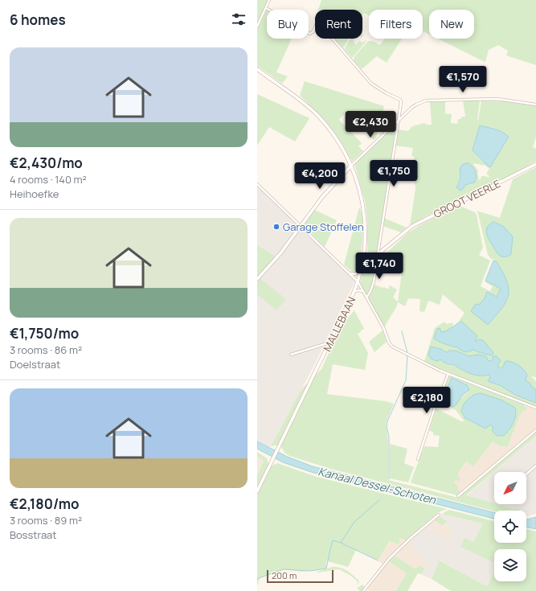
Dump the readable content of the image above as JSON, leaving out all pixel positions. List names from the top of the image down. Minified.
{"streets":{"main road":["GROOT VEERLE","MALLEBAAN"]},"crossings":[["GROOT VEERLE","MALLEBAAN"]],"water":["Kanaal Dessel-Schoten"],"places":["Garage Stoffelen"],"scale_bar":"200 m","north":"bottom left","page":{"heading":"6 homes","chip":["Buy","Rent","Filters","New"],"list":[{"name":"€2,430/mo","note":"4 rooms · 140 m² · Heihoefke"},{"name":"€1,750/mo","note":"3 rooms · 86 m² · Doelstraat"},{"name":"€2,180/mo","note":"3 rooms · 89 m² · Bosstraat"}],"price":["€1,570","€2,430","€1,750","€4,200","€1,740","€2,180"],"scale":"200 m"}}
